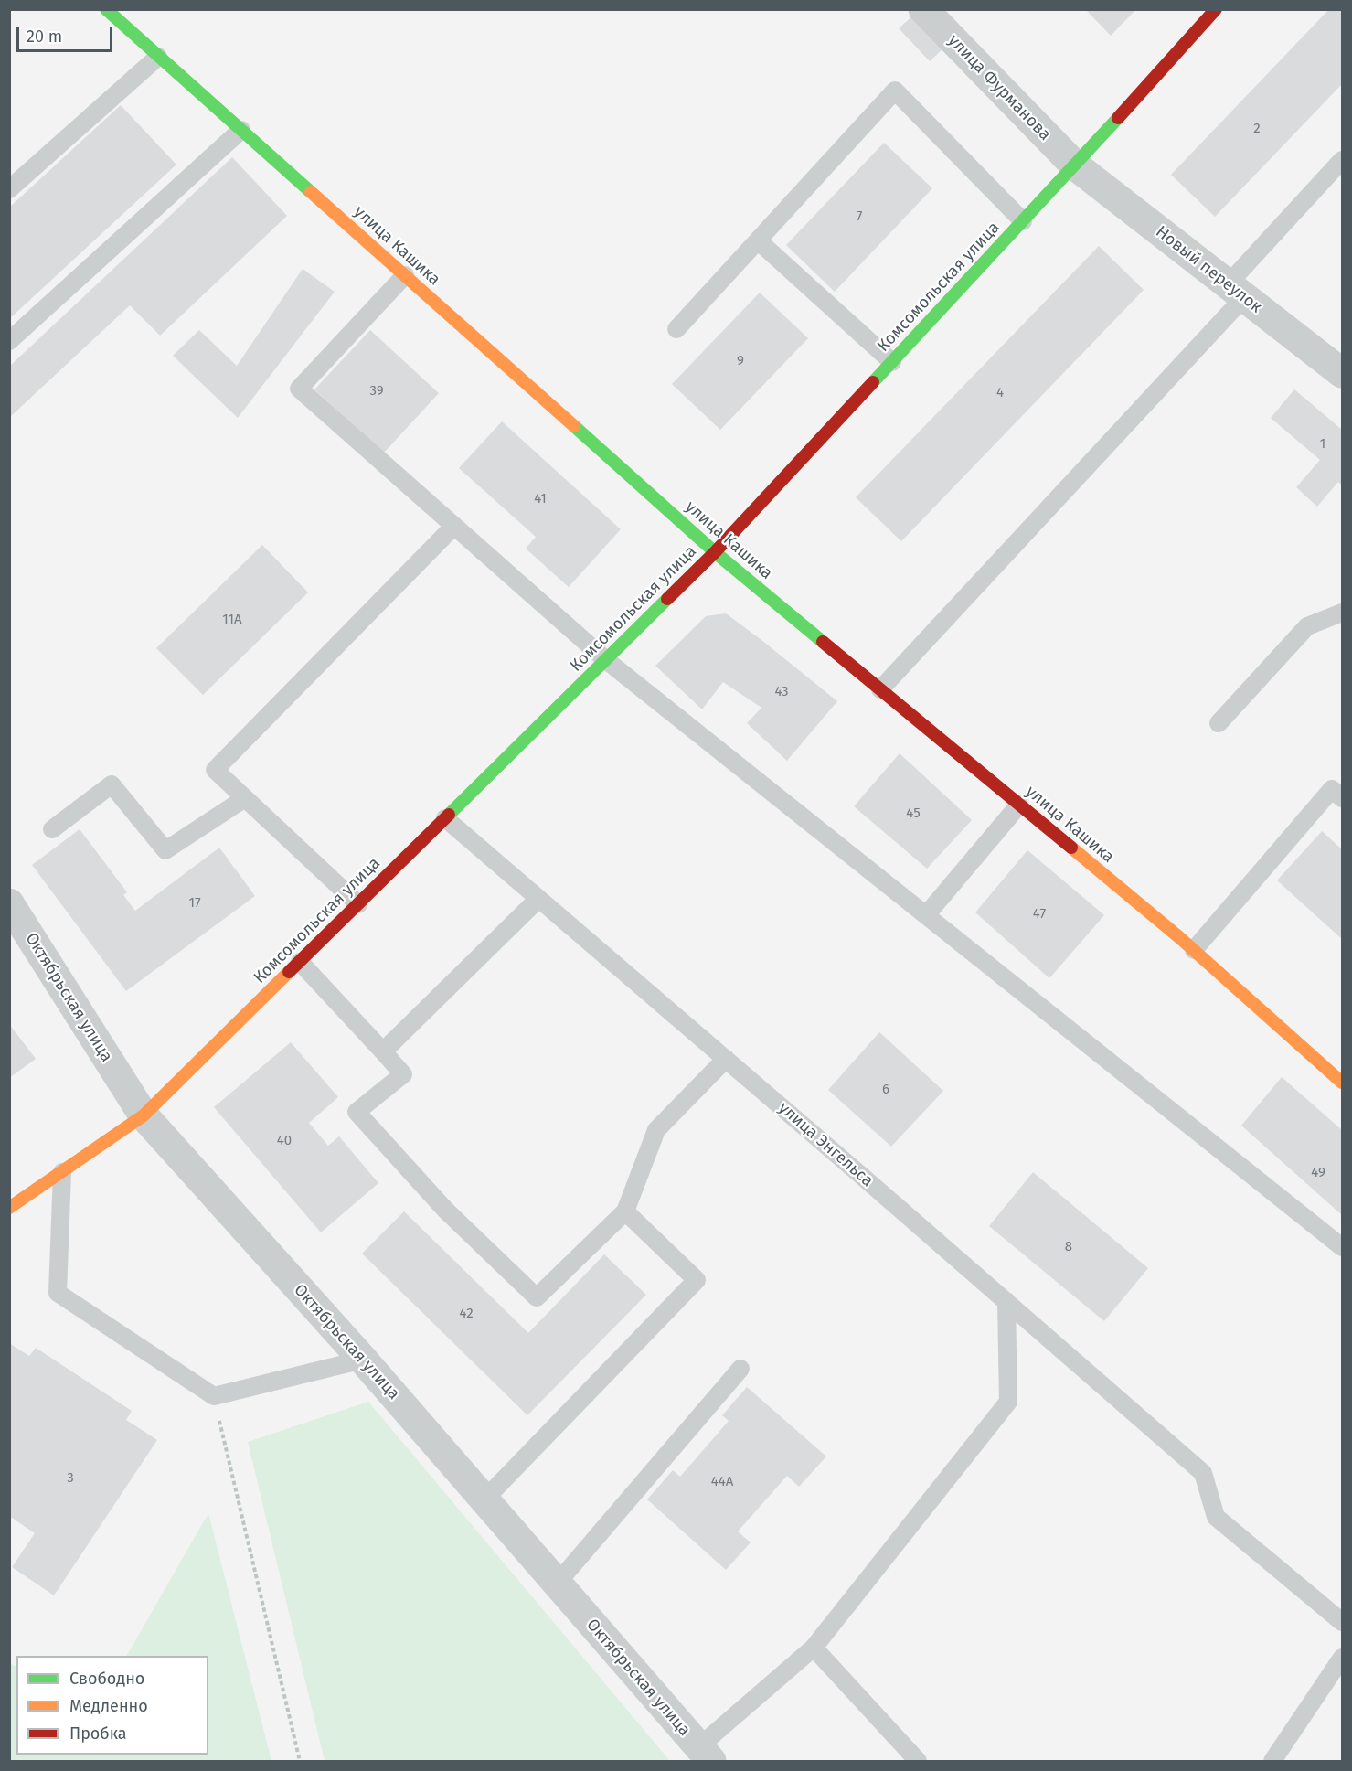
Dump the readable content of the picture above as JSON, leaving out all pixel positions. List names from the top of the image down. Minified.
{"streets":{"street":["улица Фурманова","улица Кашика","Новый переулок","Комсомольская улица","Октябрьская улица"],"lane":["улица Энгельса"]},"crossings":[["улица Фурманова","Новый переулок"],["улица Фурманова","Комсомольская улица"],["улица Кашика","Комсомольская улица"],["Новый переулок","Комсомольская улица"],["Комсомольская улица","Октябрьская улица"],["Комсомольская улица","улица Энгельса"]],"house_numbers":["2","7","9","39","4","1","41","11А","43","45","17","47","6","40","49","8","42","3","44А"],"legend":["Свободно","Медленно","Пробка"],"scale_bar":"20 m"}
